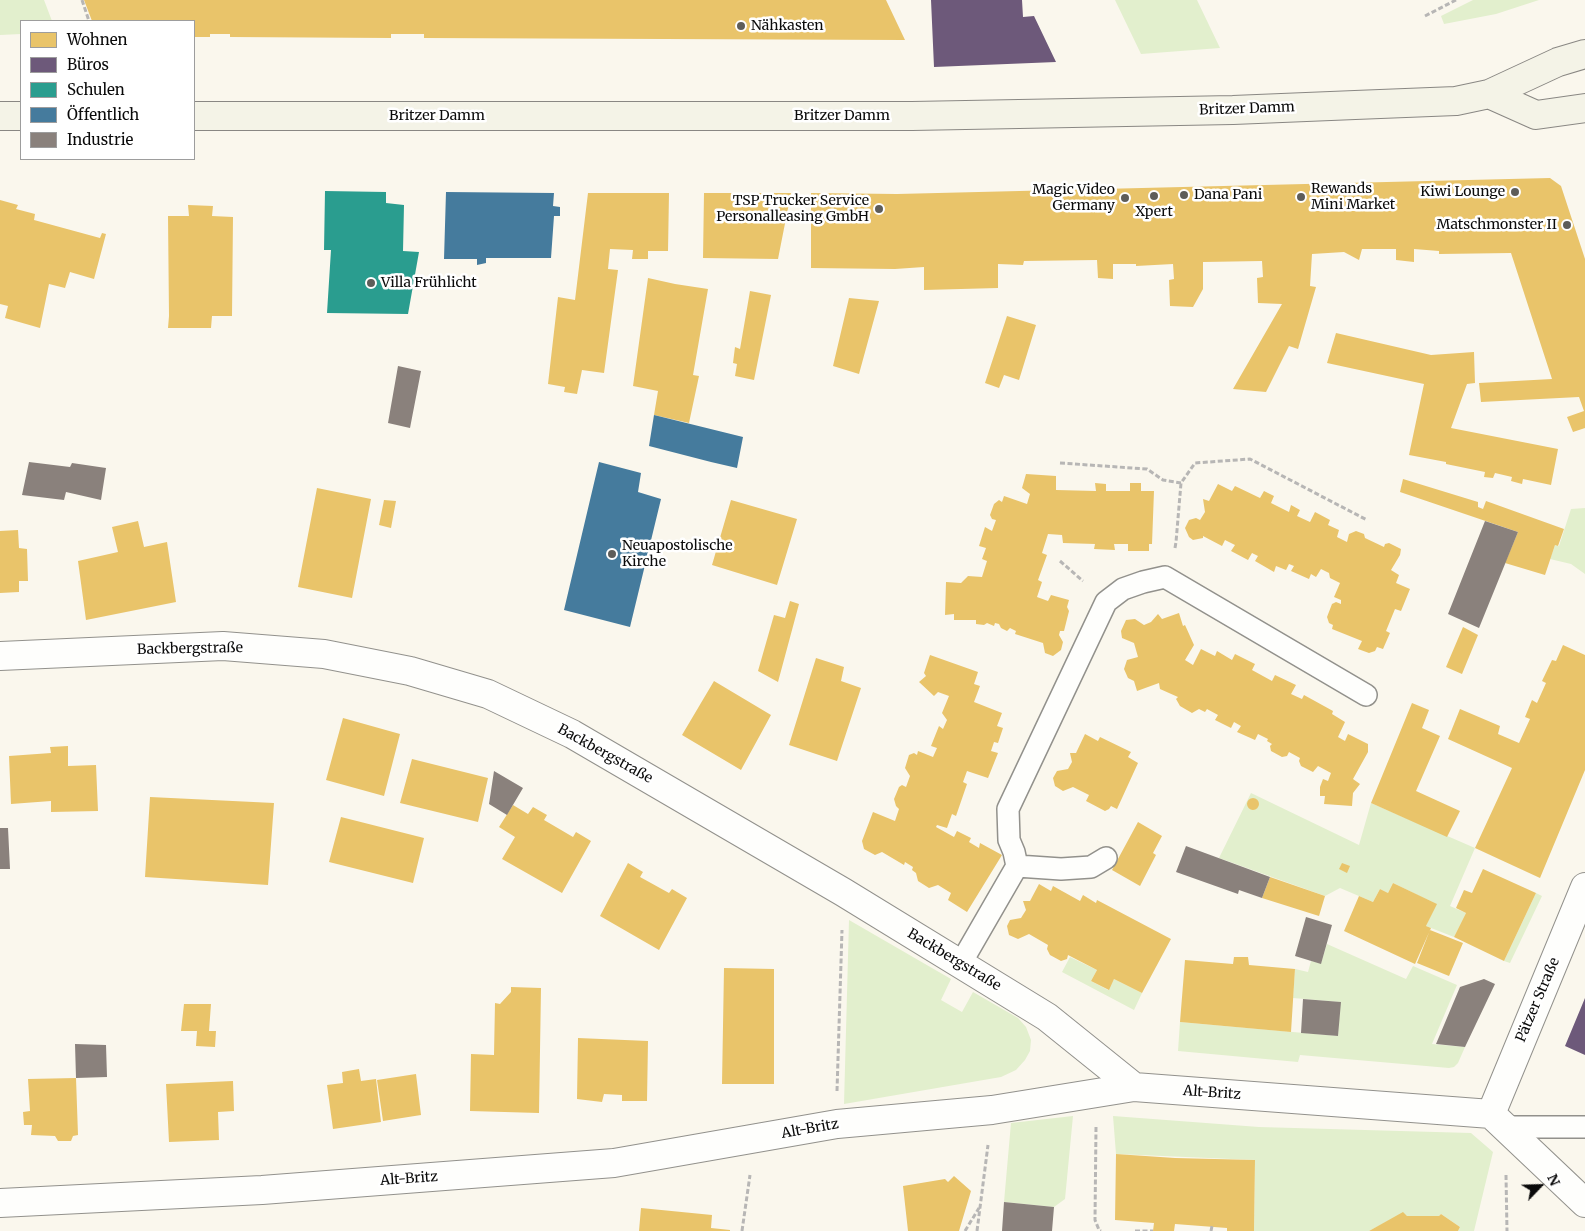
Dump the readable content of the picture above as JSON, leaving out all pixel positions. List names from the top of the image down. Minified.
{"streets":{"main road":["Britzer Damm"],"street":["Backbergstraße","Pätzer Straße","Alt-Britz"]},"crossings":[["Backbergstraße","Alt-Britz"],["Pätzer Straße","Alt-Britz"]],"places":["Nähkasten","Kiwi Lounge","Dana Pani","Xpert","Rewands Mini Market","Magic Video Germany","TSP Trucker Service Personalleasing GmbH","Matschmonster II","Villa Frühlicht","Neuapostolische Kirche"],"legend":["Wohnen","Büros","Schulen","Öffentlich","Industrie"],"north":"top right"}
